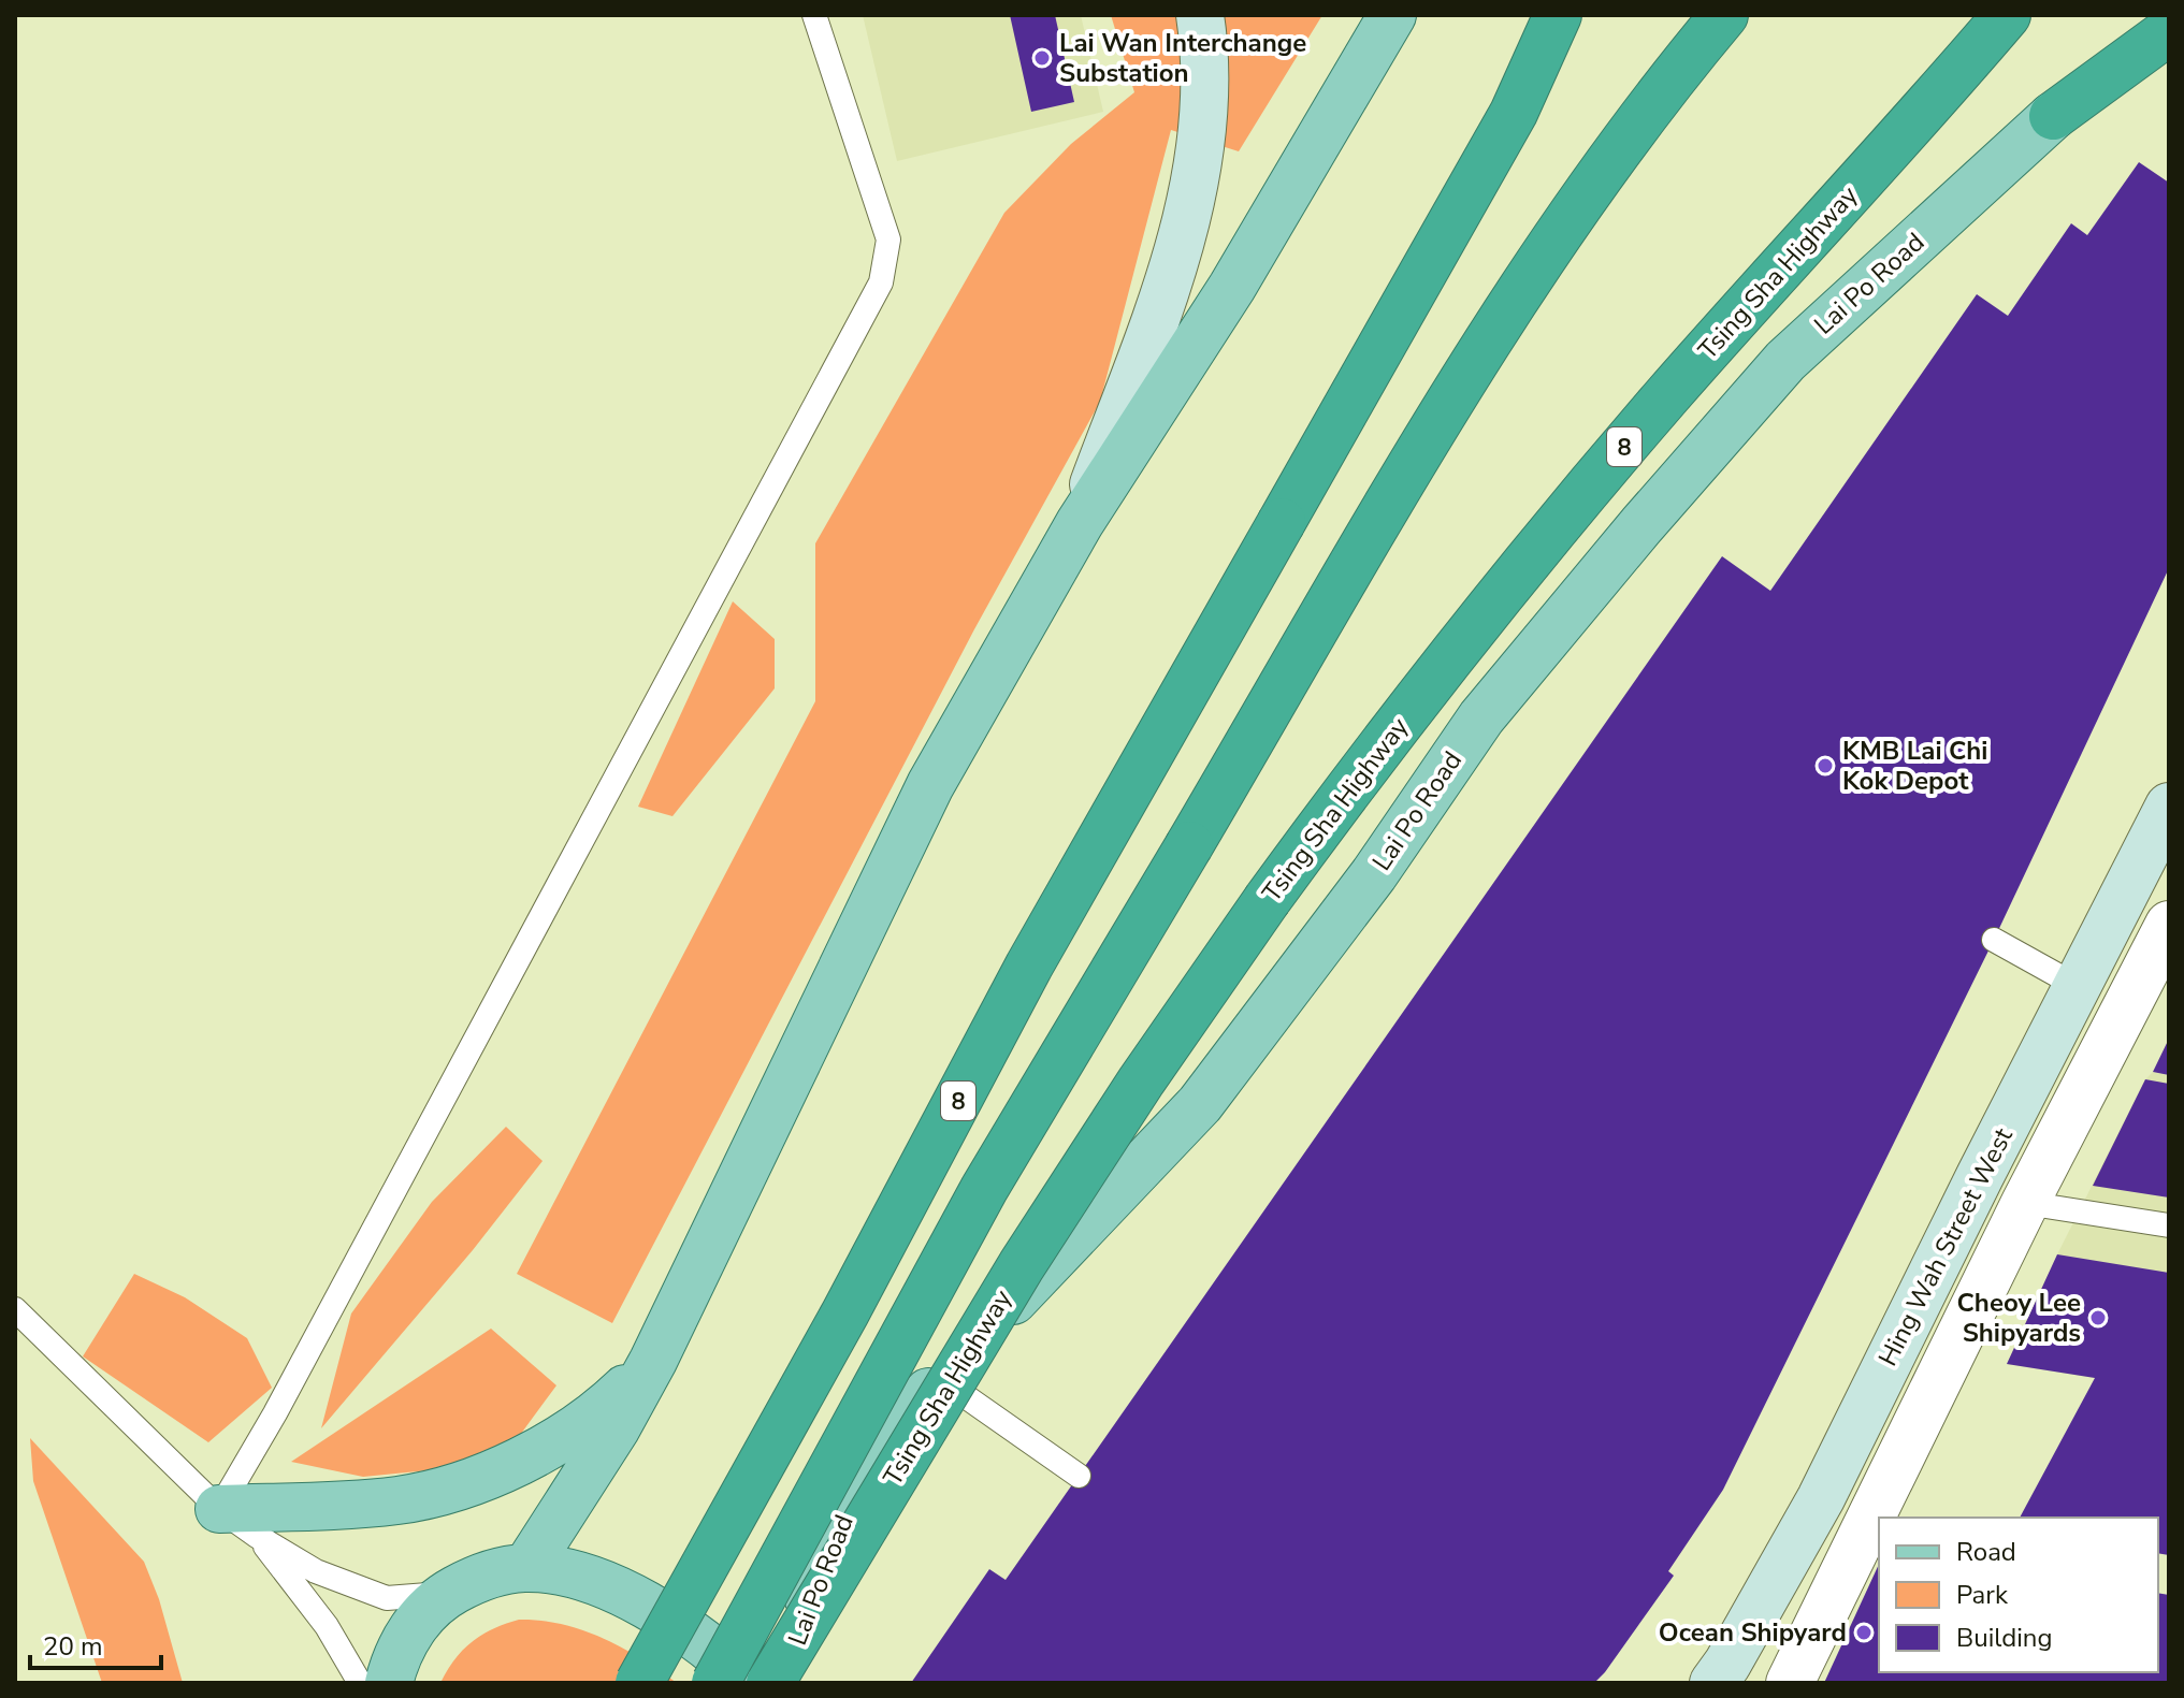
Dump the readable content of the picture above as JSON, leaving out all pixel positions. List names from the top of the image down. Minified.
{"streets":{"highway":["Tsing Sha Highway","8"],"main road":["Lai Po Road"],"street":["Hing Wah Street West"]},"places":["Lai Wan Interchange Substation","KMB Lai Chi Kok Depot","Cheoy Lee Shipyards","Ocean Shipyard"],"legend":["Road","Park","Building"],"scale_bar":"20 m"}
